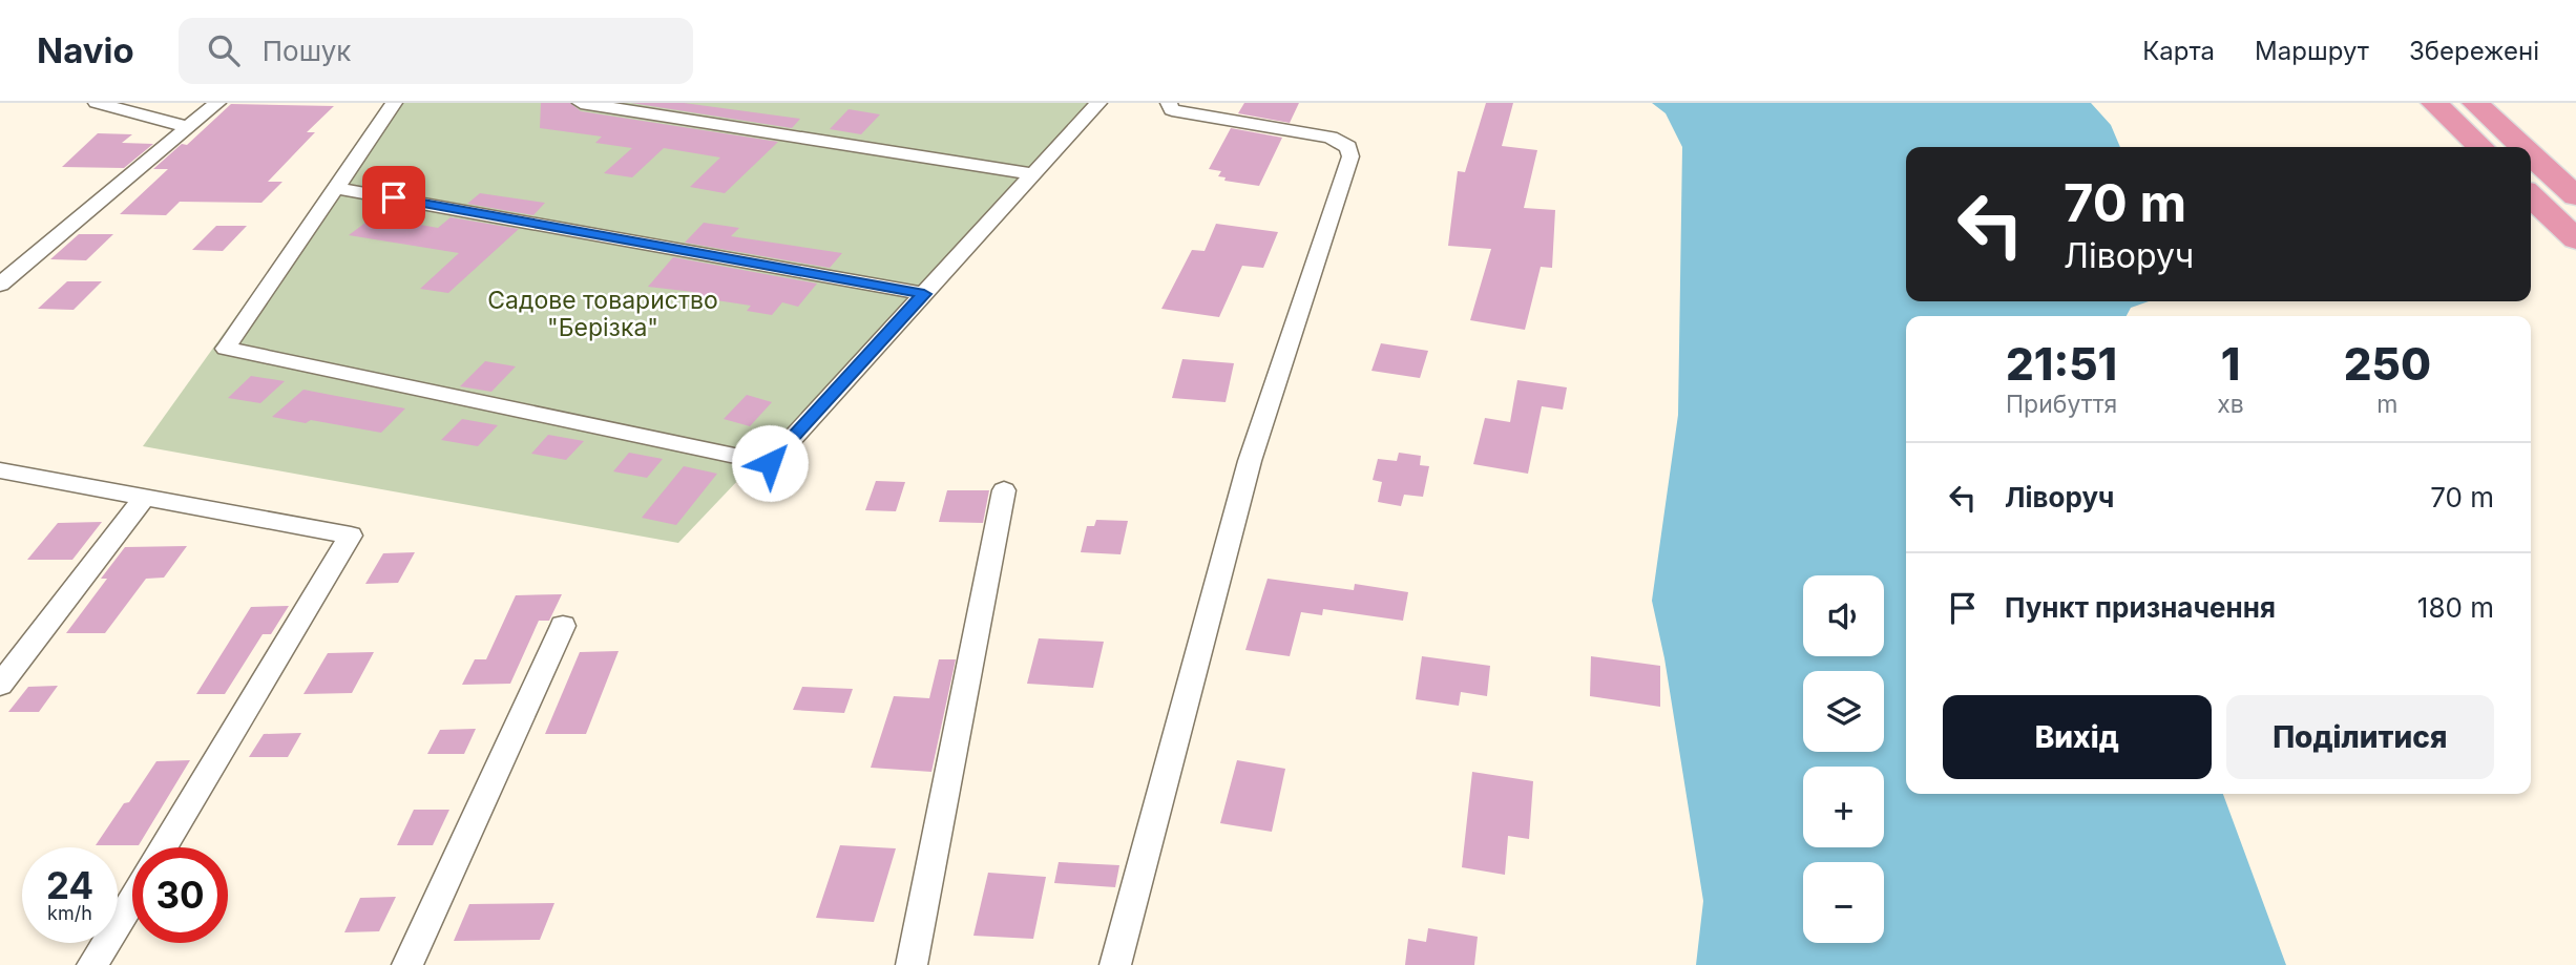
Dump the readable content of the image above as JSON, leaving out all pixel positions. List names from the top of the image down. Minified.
{"parks":["Садове товариство \"Берізка\""],"page":{"header":"Navio","search":"Пошук","nav":["Карта","Маршрут","Збережені"],"turn":["70 m","Ліворуч"],"eta":["21:51","Прибуття","1","хв","250","m"],"list":[{"name":"Ліворуч","value":"70 m"},{"name":"Пункт призначення","value":"180 m"}],"map_buttons":["+","−"],"buttons":["Вихід","Поділитися"],"speed":"24 km/h","limit":"30"}}
